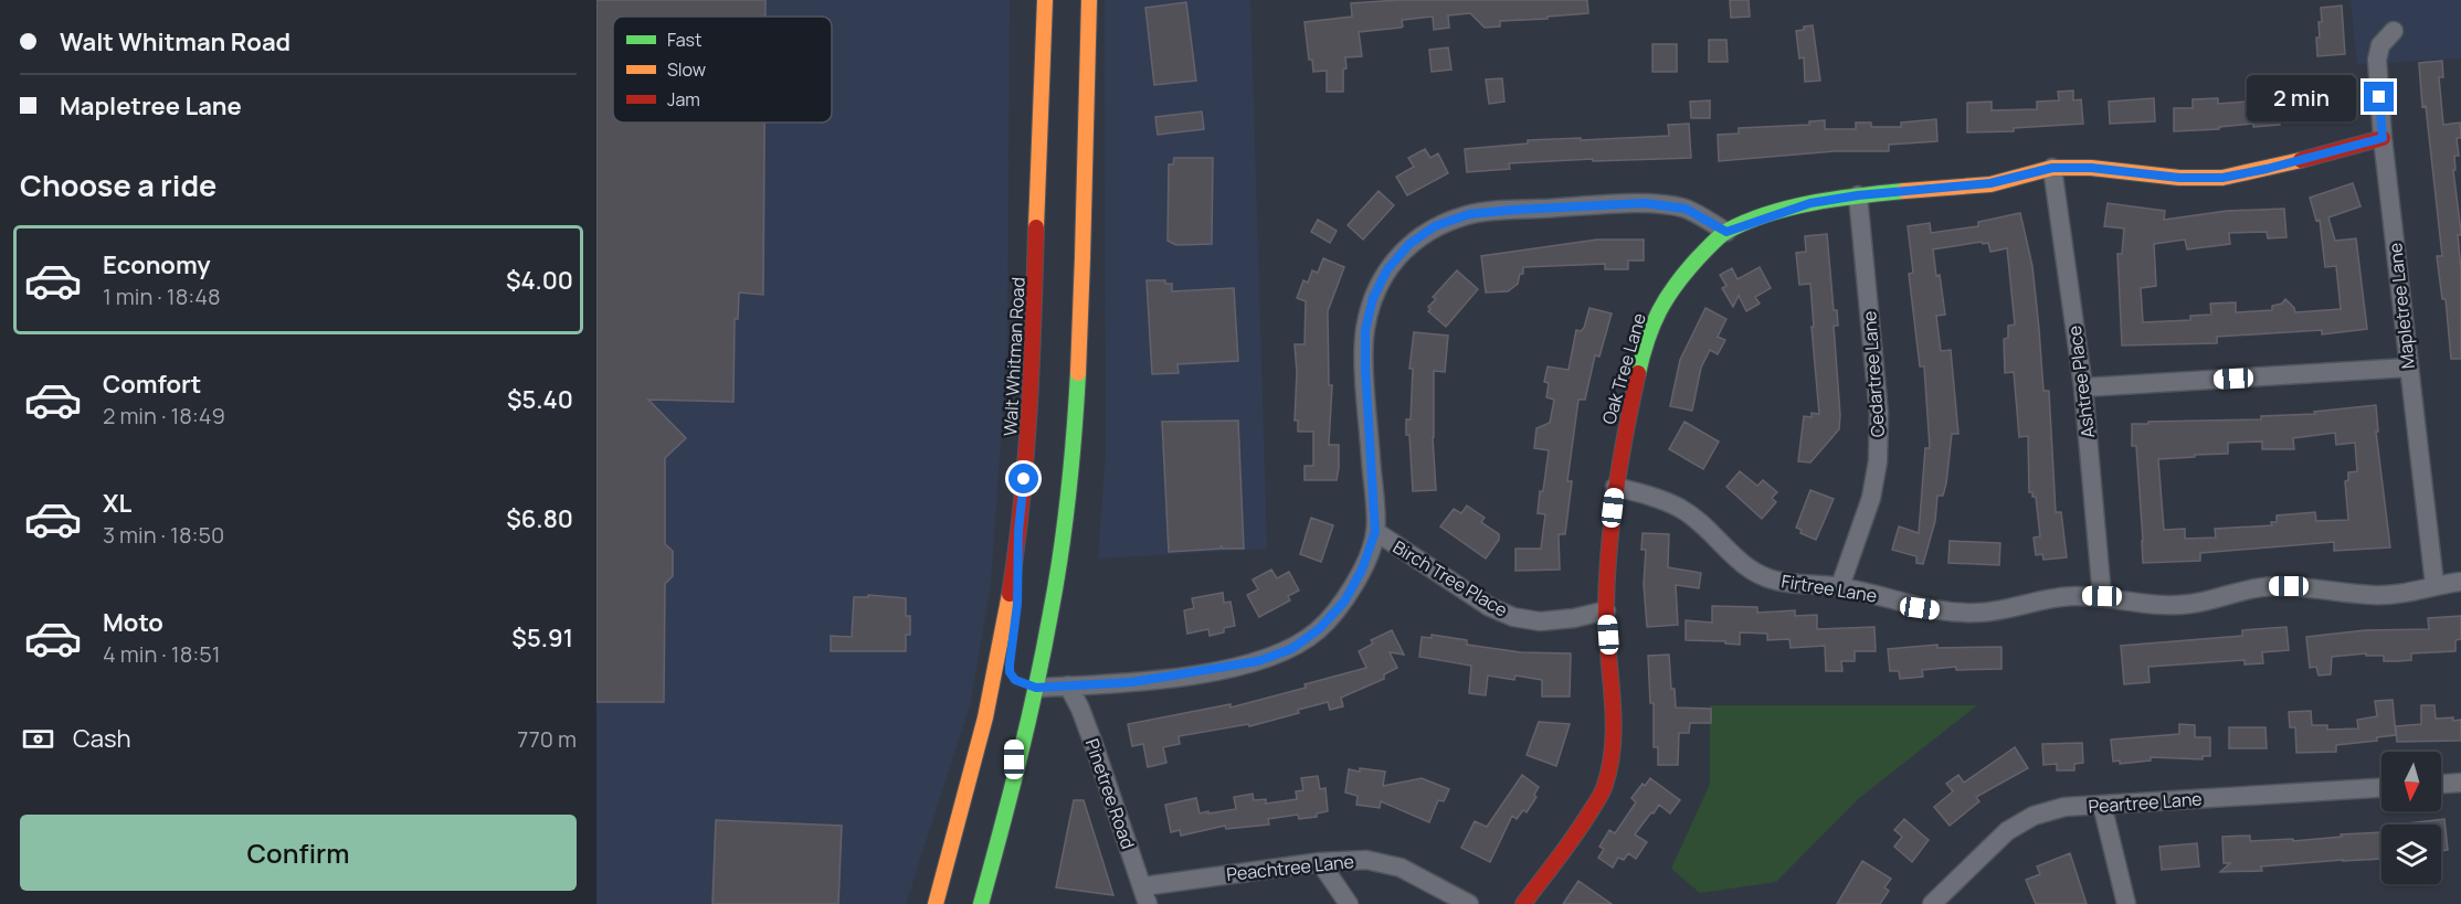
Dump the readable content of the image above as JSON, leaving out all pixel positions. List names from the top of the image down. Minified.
{"streets":{"main road":["Walt Whitman Road","Oak Tree Lane"],"street":["Mapletree Lane","Cedartree Lane","Ashtree Place","Birch Tree Place","Firtree Lane","Pinetree Road","Peartree Lane","Peachtree Lane"]},"crossings":[["Mapletree Lane","Oak Tree Lane"],["Mapletree Lane","Firtree Lane"],["Oak Tree Lane","Cedartree Lane"],["Oak Tree Lane","Ashtree Place"],["Oak Tree Lane","Birch Tree Place"],["Oak Tree Lane","Firtree Lane"],["Cedartree Lane","Firtree Lane"],["Ashtree Place","Firtree Lane"],["Pinetree Road","Peachtree Lane"]],"legend":["Fast","Slow","Jam"],"north":"bottom","page":{"banner":["Walt Whitman Road","Mapletree Lane"],"bubble":"2 min","heading":"Choose a ride","list":[{"name":"Economy","note":"1 min · 18:48","value":"$4.00"},{"name":"Comfort","note":"2 min · 18:49","value":"$5.40"},{"name":"XL","note":"3 min · 18:50","value":"$6.80"},{"name":"Moto","note":"4 min · 18:51","value":"$5.91"}],"pay":["Cash","770 m"],"buttons":"Confirm"}}
